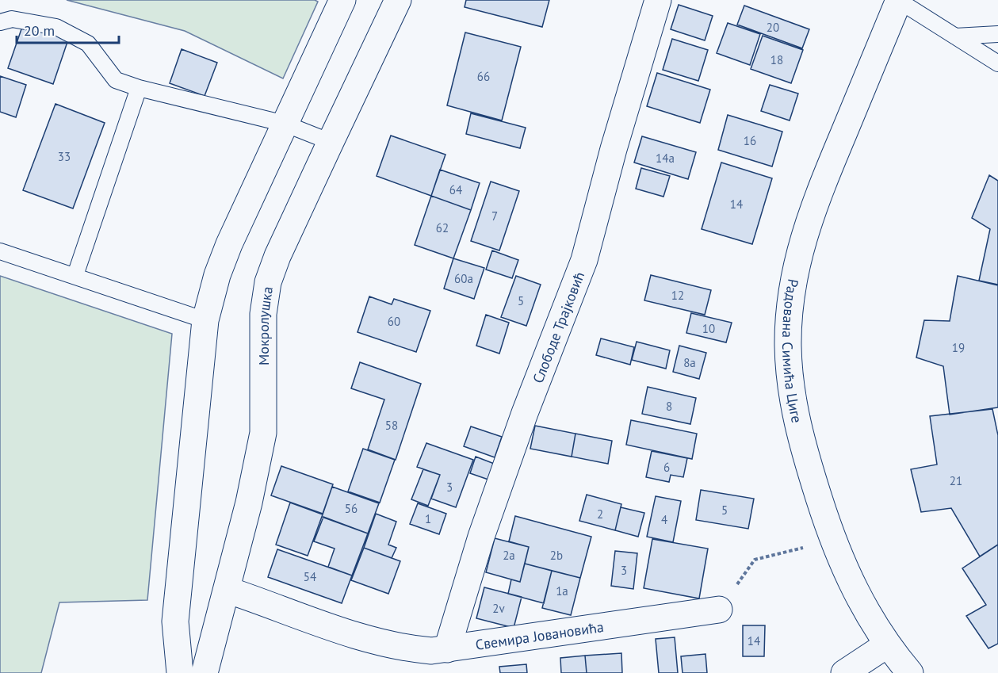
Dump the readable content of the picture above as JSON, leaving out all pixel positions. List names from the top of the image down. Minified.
{"streets":{"street":["Мокролушка","Слободе Трајковић","Радована Симића Циге","Свемира Јовановића"]},"crossings":[["Мокролушка","Свемира Јовановића"],["Слободе Трајковић","Свемира Јовановића"]],"house_numbers":["20","18","66","16","33","14a","64","14","7","62","60a","12","5","60","10","19","8a","8","58","6","21","3","56","5","2","1","4","2a","2b","3","54","1a","2v","14"],"scale_bar":"20 m"}
